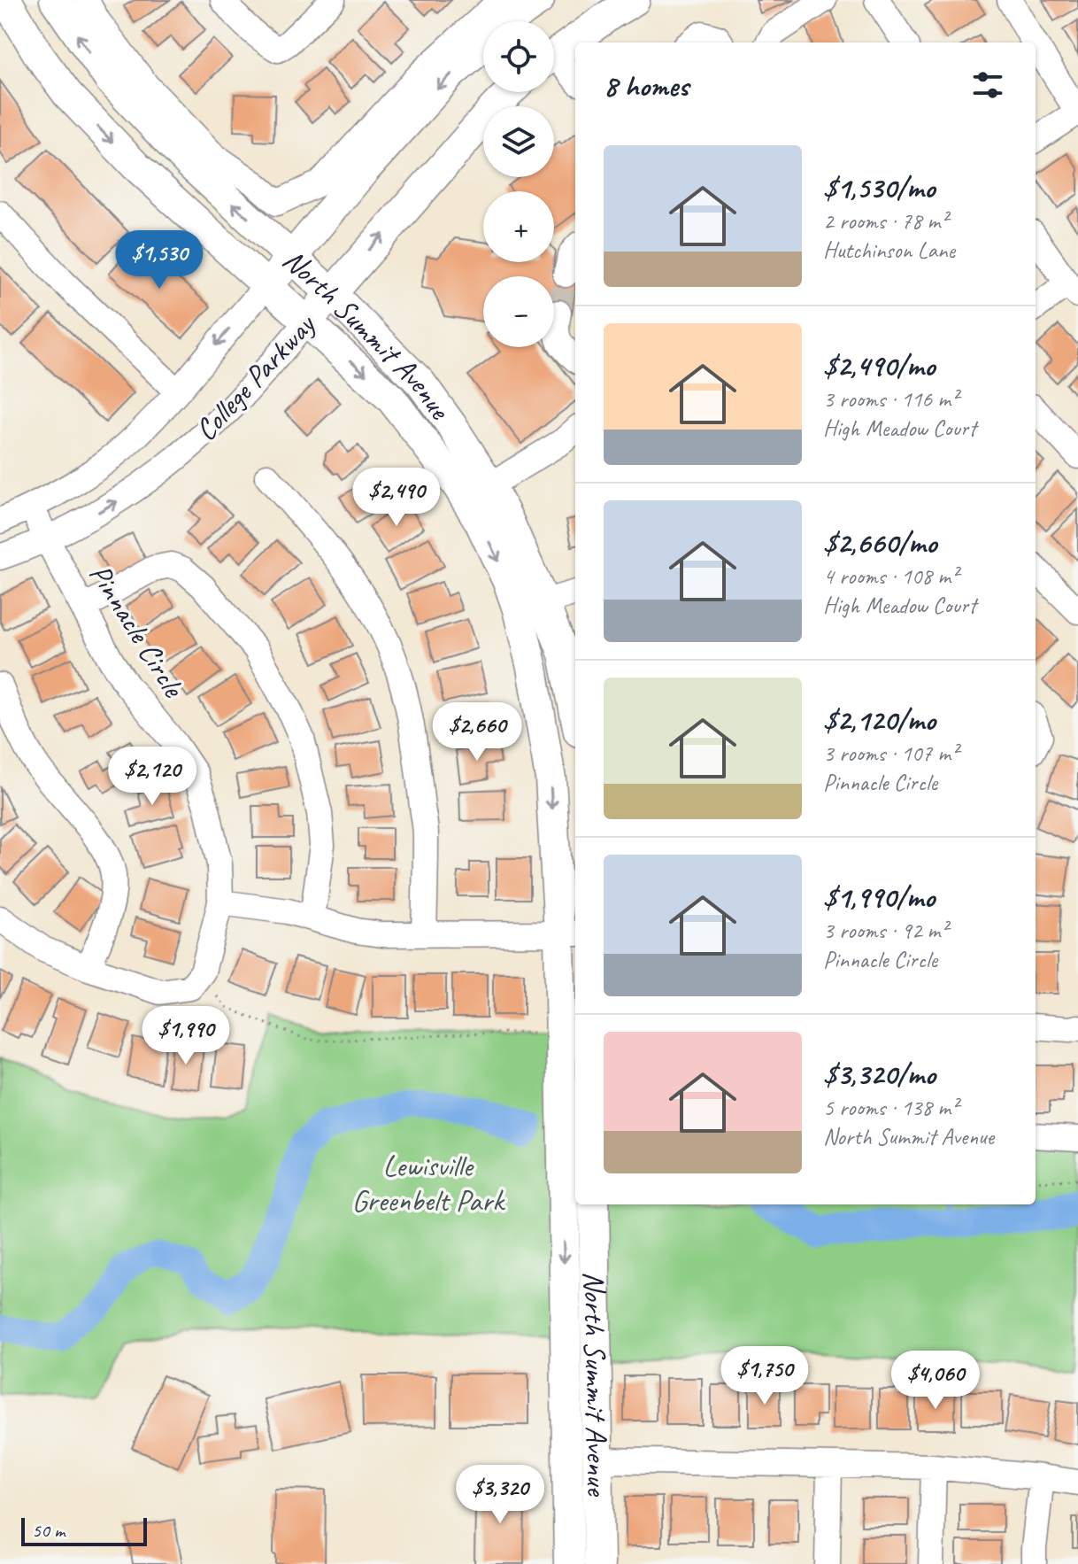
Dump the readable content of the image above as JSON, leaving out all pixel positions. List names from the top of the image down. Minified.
{"streets":{"main road":["North Summit Avenue","College Parkway"],"street":["Pinnacle Circle"]},"crossings":[["North Summit Avenue","College Parkway"],["College Parkway","Pinnacle Circle"]],"parks":["Lewisville Greenbelt Park"],"scale_bar":"50 m","page":{"map_buttons":["+","−"],"heading":"8 homes","list":[{"name":"$1,530/mo","note":"2 rooms · 78 m² · Hutchinson Lane"},{"name":"$2,490/mo","note":"3 rooms · 116 m² · High Meadow Court"},{"name":"$2,660/mo","note":"4 rooms · 108 m² · High Meadow Court"},{"name":"$2,120/mo","note":"3 rooms · 107 m² · Pinnacle Circle"},{"name":"$1,990/mo","note":"3 rooms · 92 m² · Pinnacle Circle"},{"name":"$3,320/mo","note":"5 rooms · 138 m² · North Summit Avenue"}],"price":["$1,530","$2,490","$2,660","$2,120","$1,990","$1,750","$4,060","$3,320"],"scale":"50 m"}}
